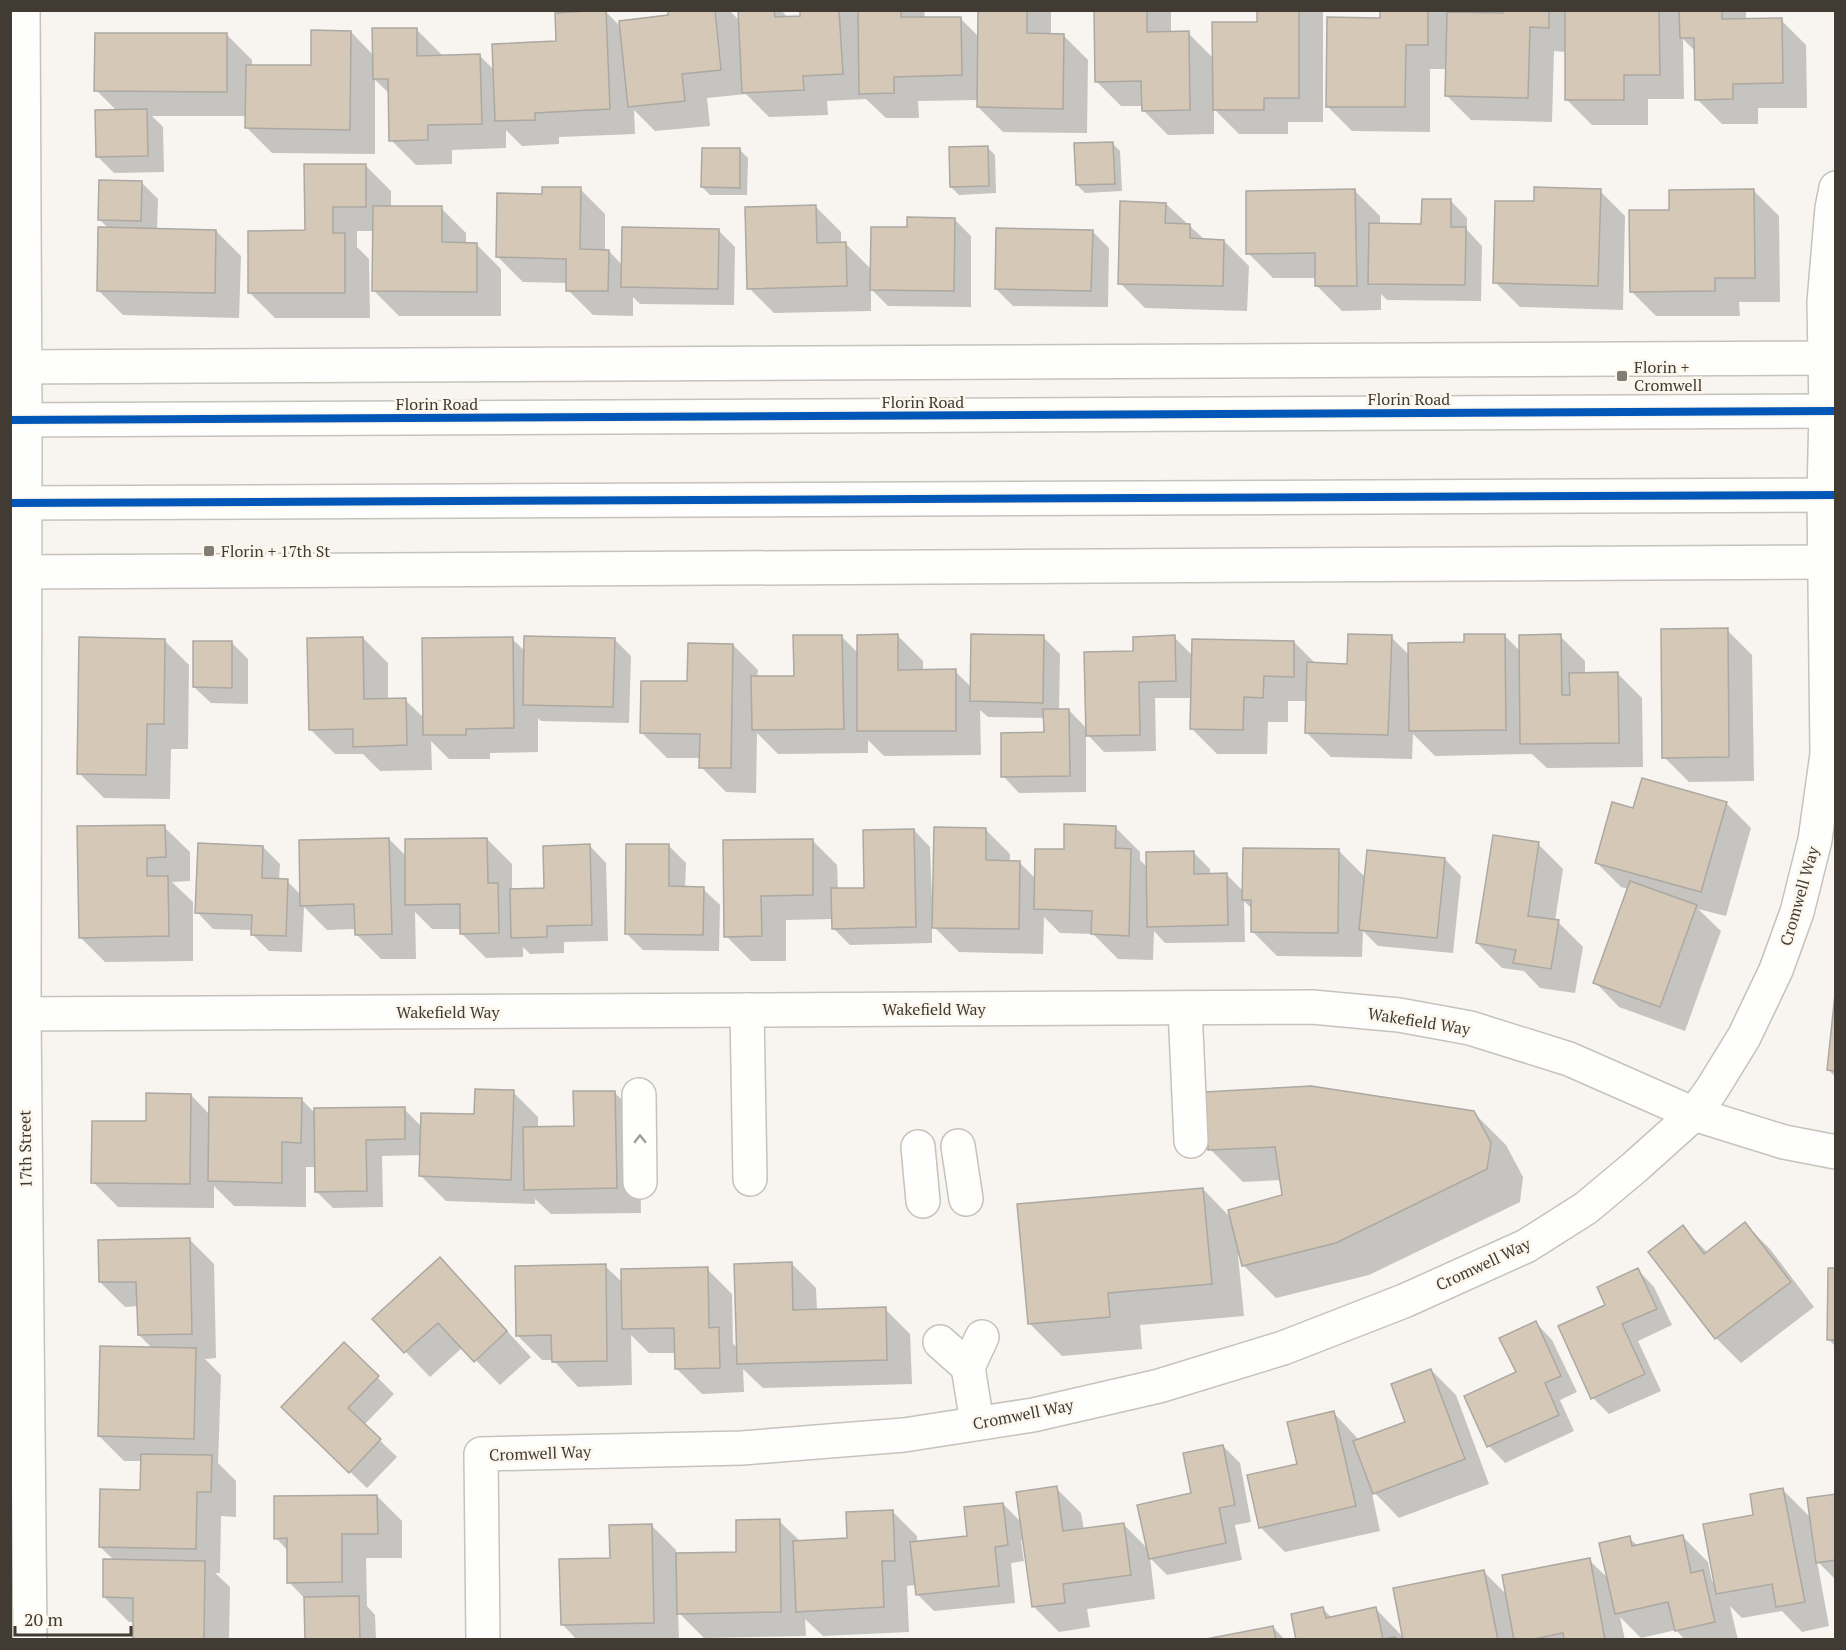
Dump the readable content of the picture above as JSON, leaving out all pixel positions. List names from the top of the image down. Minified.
{"streets":{"street":["Florin Road","Cromwell Way","Wakefield Way","17th Street"]},"crossings":[["Florin Road","Cromwell Way"],["Florin Road","17th Street"],["Cromwell Way","Wakefield Way"],["Wakefield Way","17th Street"]],"places":{"transit":["Florin + Cromwell","Florin + 17th St"]},"scale_bar":"20 m"}
